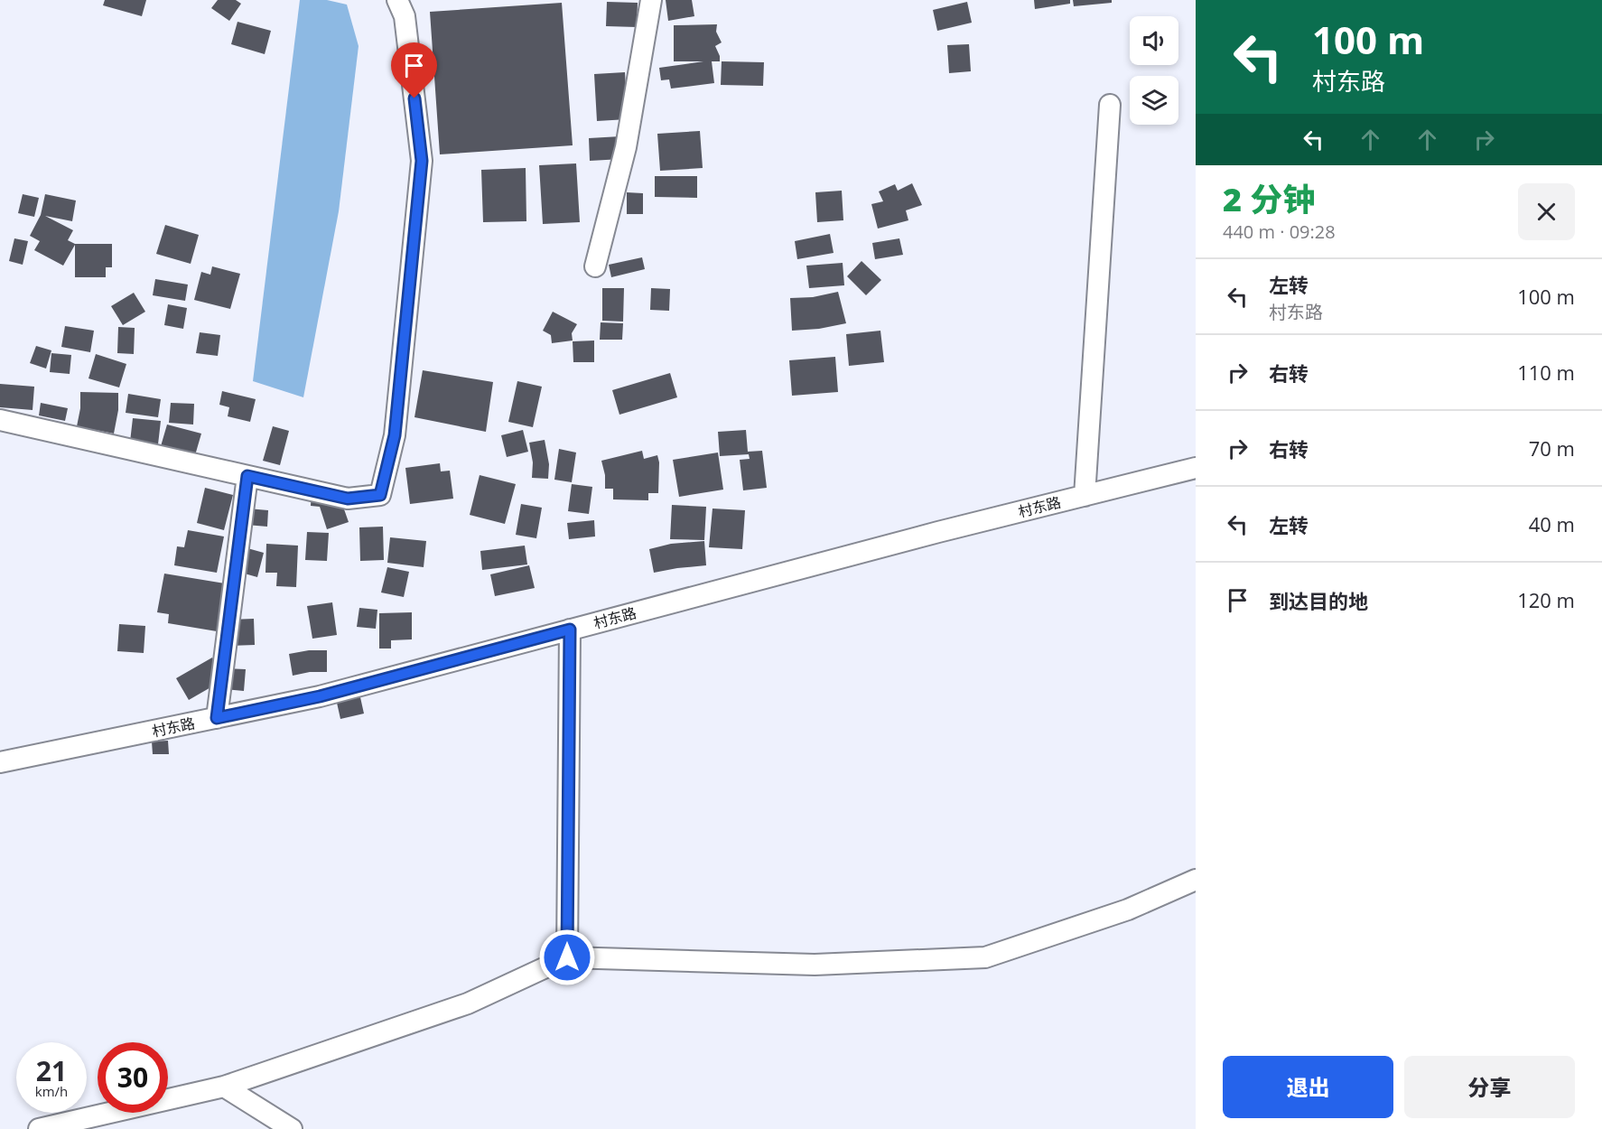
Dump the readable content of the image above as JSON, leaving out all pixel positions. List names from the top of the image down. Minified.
{"streets":{"street":["村东路"]},"page":{"turn":["100 m","村东路"],"heading":["2 分钟","440 m · 09:28"],"list":[{"name":"左转","note":"村东路","value":"100 m"},{"name":"右转","value":"110 m"},{"name":"右转","value":"70 m"},{"name":"左转","value":"40 m"},{"name":"到达目的地","value":"120 m"}],"speed":"21 km/h","limit":"30","buttons":["退出","分享"]}}
